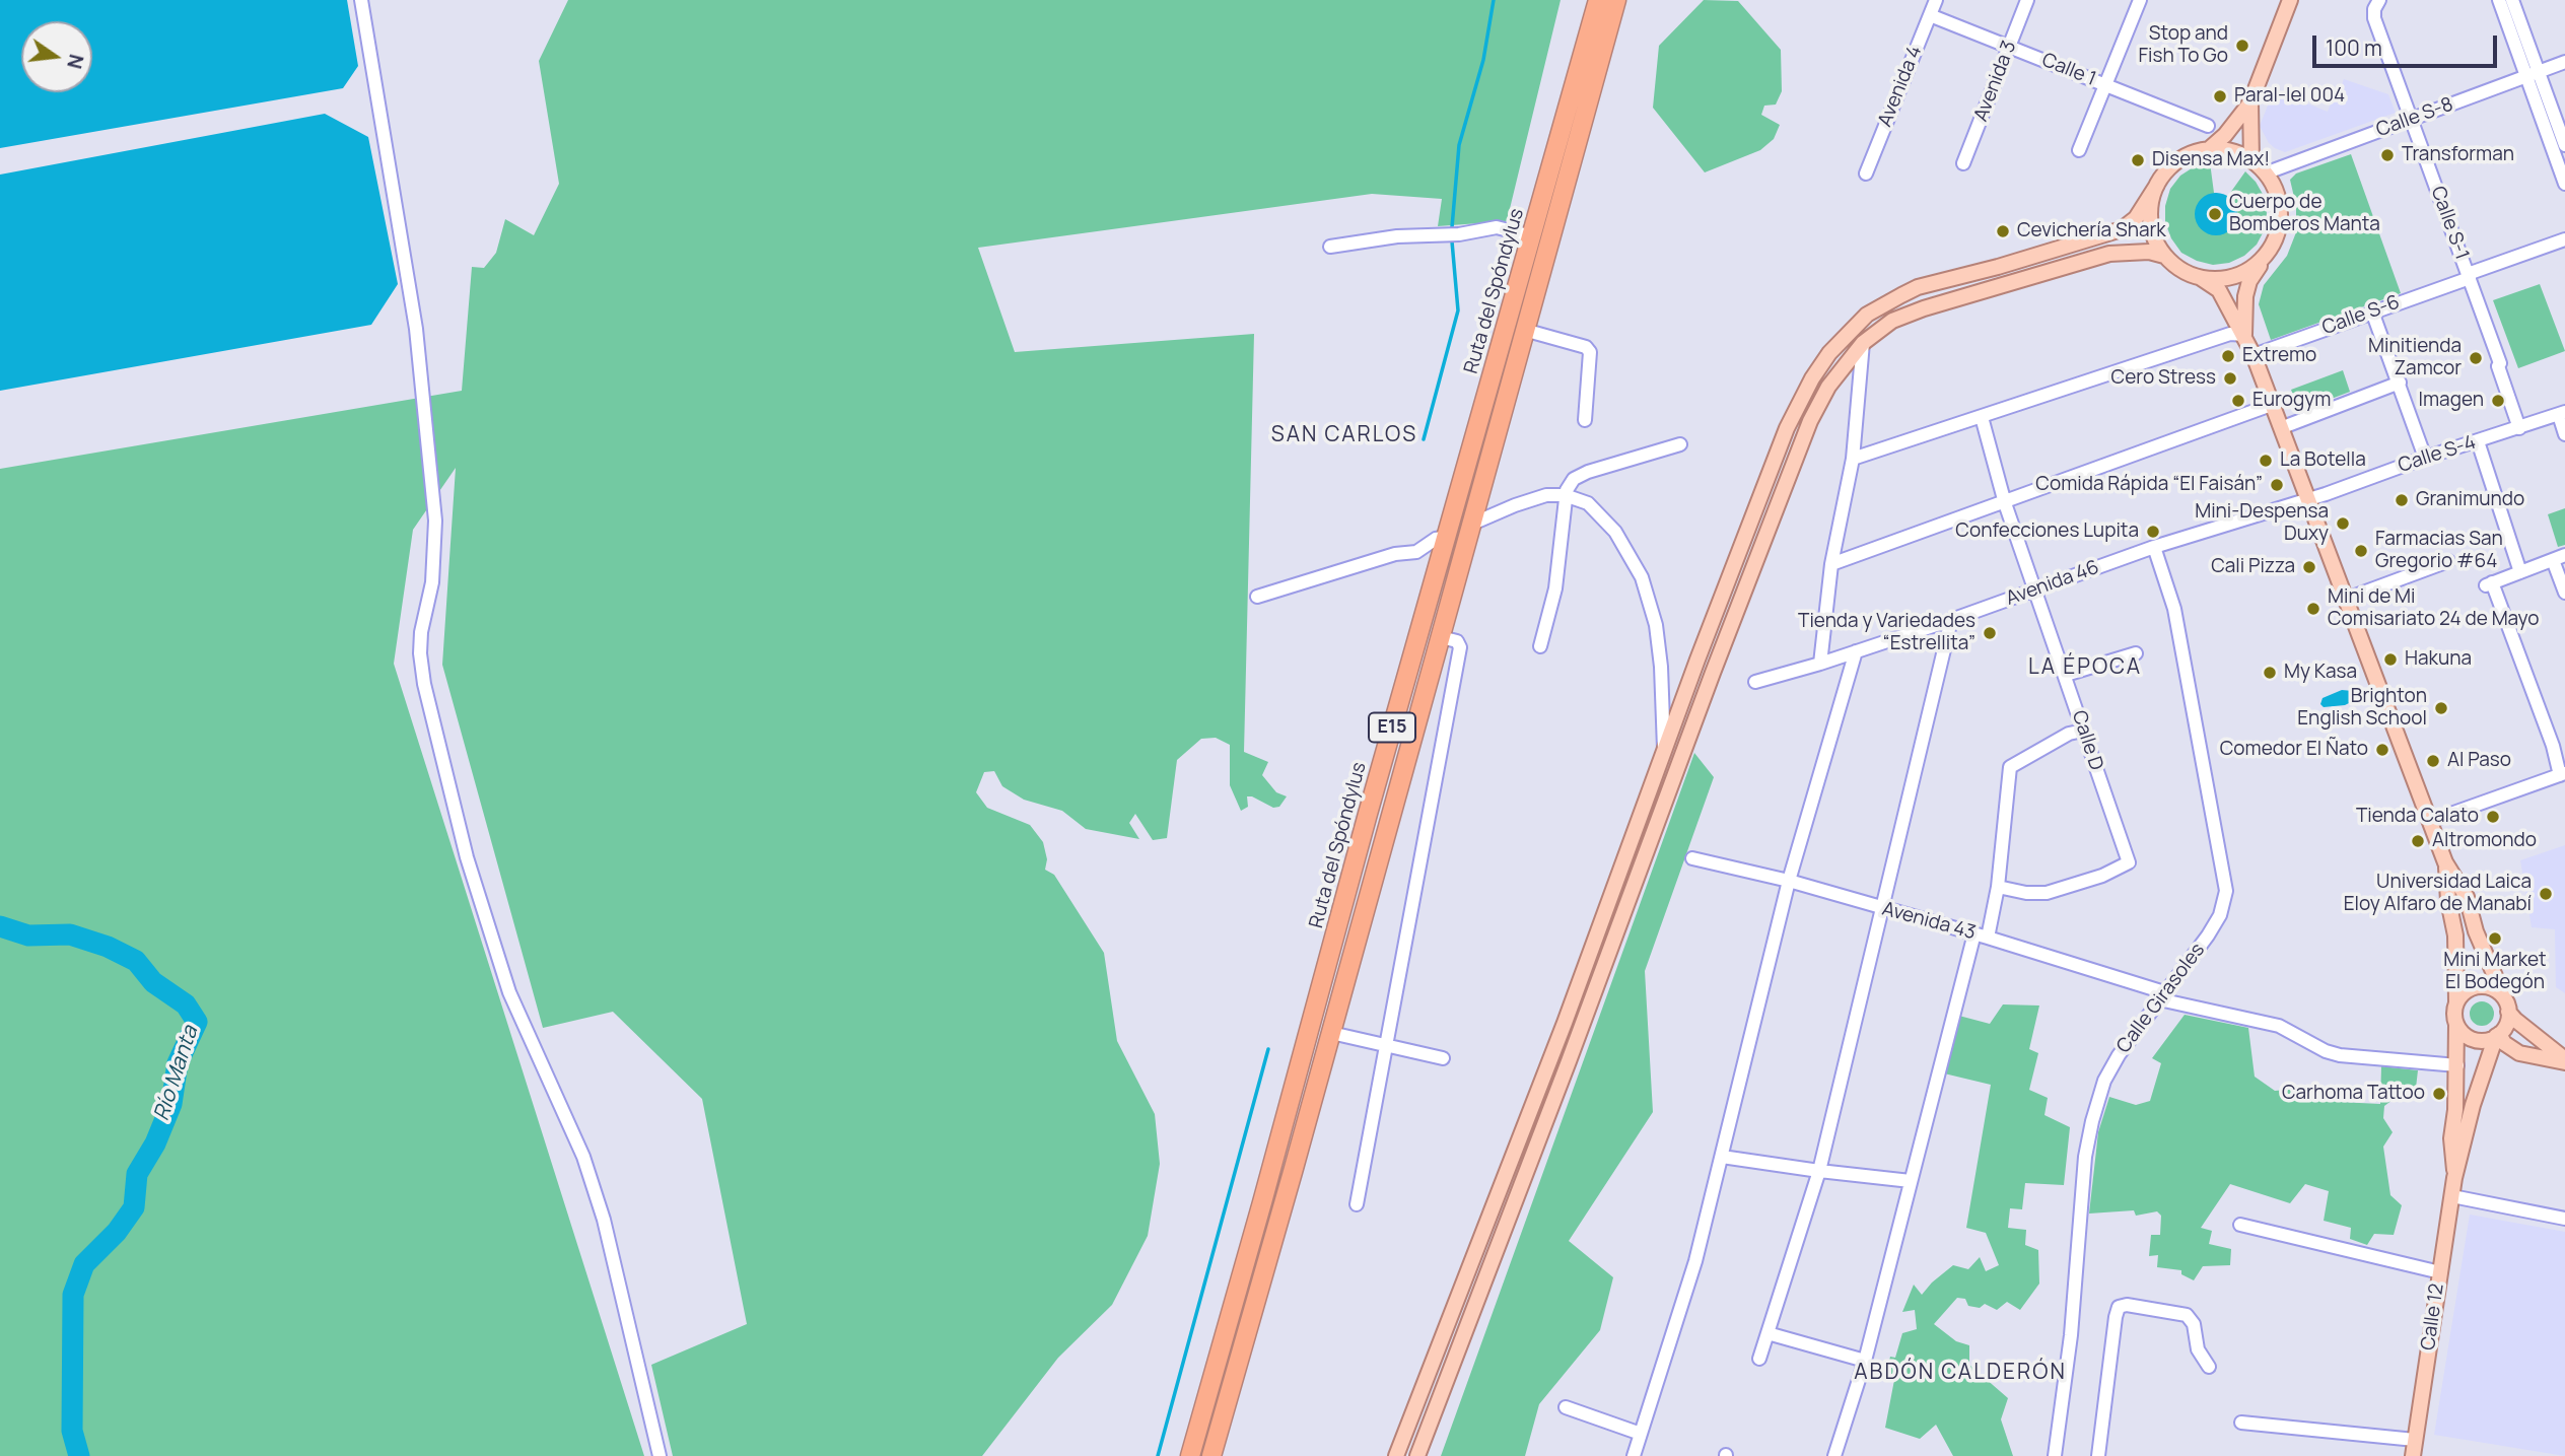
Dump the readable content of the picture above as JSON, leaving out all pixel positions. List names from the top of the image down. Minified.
{"streets":{"highway":["Ruta del Spóndylus","E15"],"main road":["Calle 12"],"street":["Calle 1","Avenida 3","Avenida 4","Calle S-8","Calle S-1","Calle S-6","Calle S-4","Avenida 46","Calle D","Avenida 43","Calle Girasoles"]},"crossings":[["Calle 1","Avenida 3"],["Calle 1","Avenida 4"],["Calle S-8","Calle S-1"],["Calle S-1","Calle S-6"],["Calle S-1","Calle S-4"],["Calle S-4","Avenida 46"],["Avenida 46","Calle D"],["Avenida 46","Calle Girasoles"],["Avenida 43","Calle Girasoles"],["Avenida 43","Calle 12"]],"districts":["SAN CARLOS","LA ÉPOCA","ABDÓN CALDERÓN"],"water":["Río Manta"],"places":["Stop and Fish To Go","Paral-lel 004","Transforman","Disensa Max!","Cuerpo de Bomberos Manta","Cevichería Shark","Extremo","Minitienda Zamcor","Cero Stress","Eurogym","Imagen","La Botella","Comida Rápida “El Faisán”","Granimundo","Mini-Despensa Duxy","Confecciones Lupita","Farmacias San Gregorio #64","Cali Pizza","Mini de Mi Comisariato 24 de Mayo","Tienda y Variedades “Estrellita”","Hakuna","My Kasa","Brighton English School","Comedor El Ñato","Al Paso","Tienda Calato","Altromondo","Universidad Laica Eloy Alfaro de Manabí","Mini Market El Bodegón","Carhoma Tattoo"],"scale_bar":"100 m","north":"right"}
